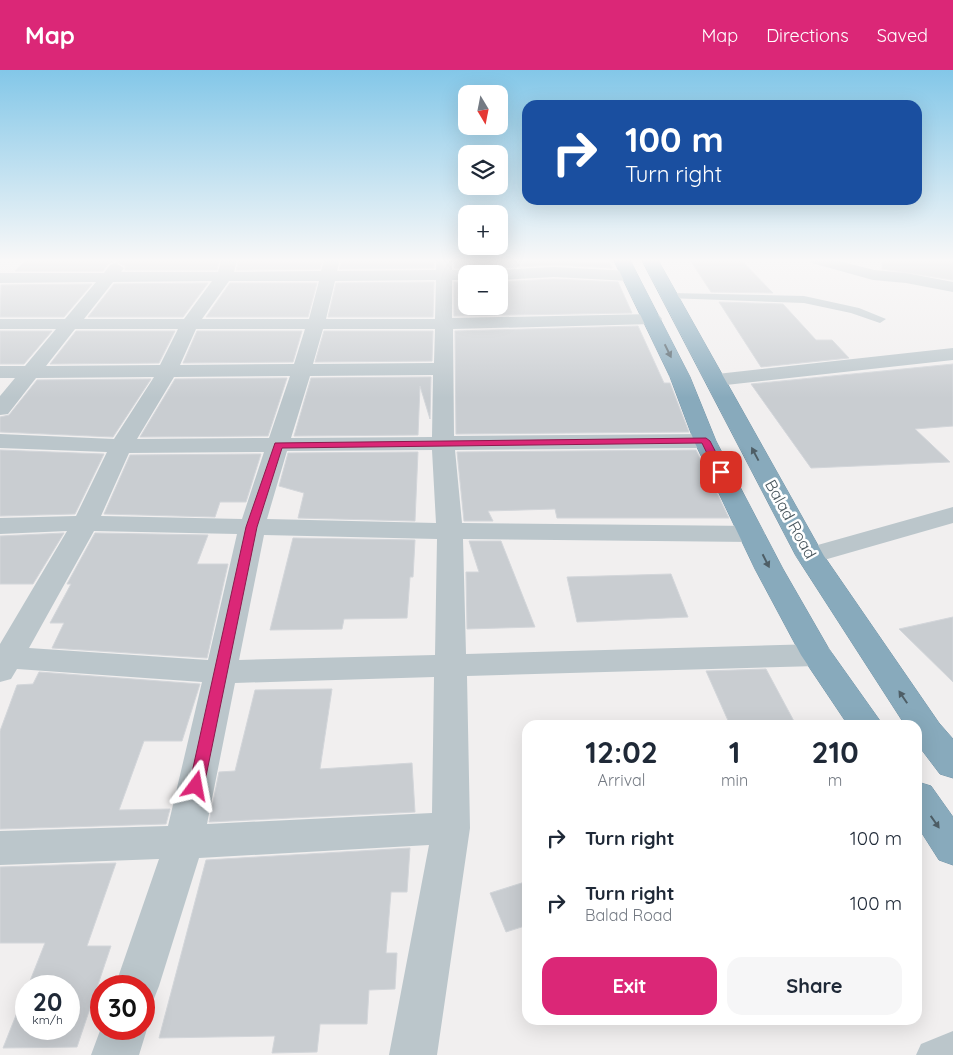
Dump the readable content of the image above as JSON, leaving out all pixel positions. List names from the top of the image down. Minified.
{"streets":{"highway":["Balad Road"]},"north":"bottom","page":{"header":"Map","nav":["Map","Directions","Saved"],"map_buttons":["+","−"],"turn":["100 m","Turn right"],"eta":["12:02","Arrival","1","min","210","m"],"list":[{"name":"Turn right","value":"100 m"},{"name":"Turn right","note":"Balad Road","value":"100 m"}],"buttons":["Exit","Share"],"speed":"20 km/h","limit":"30"}}
